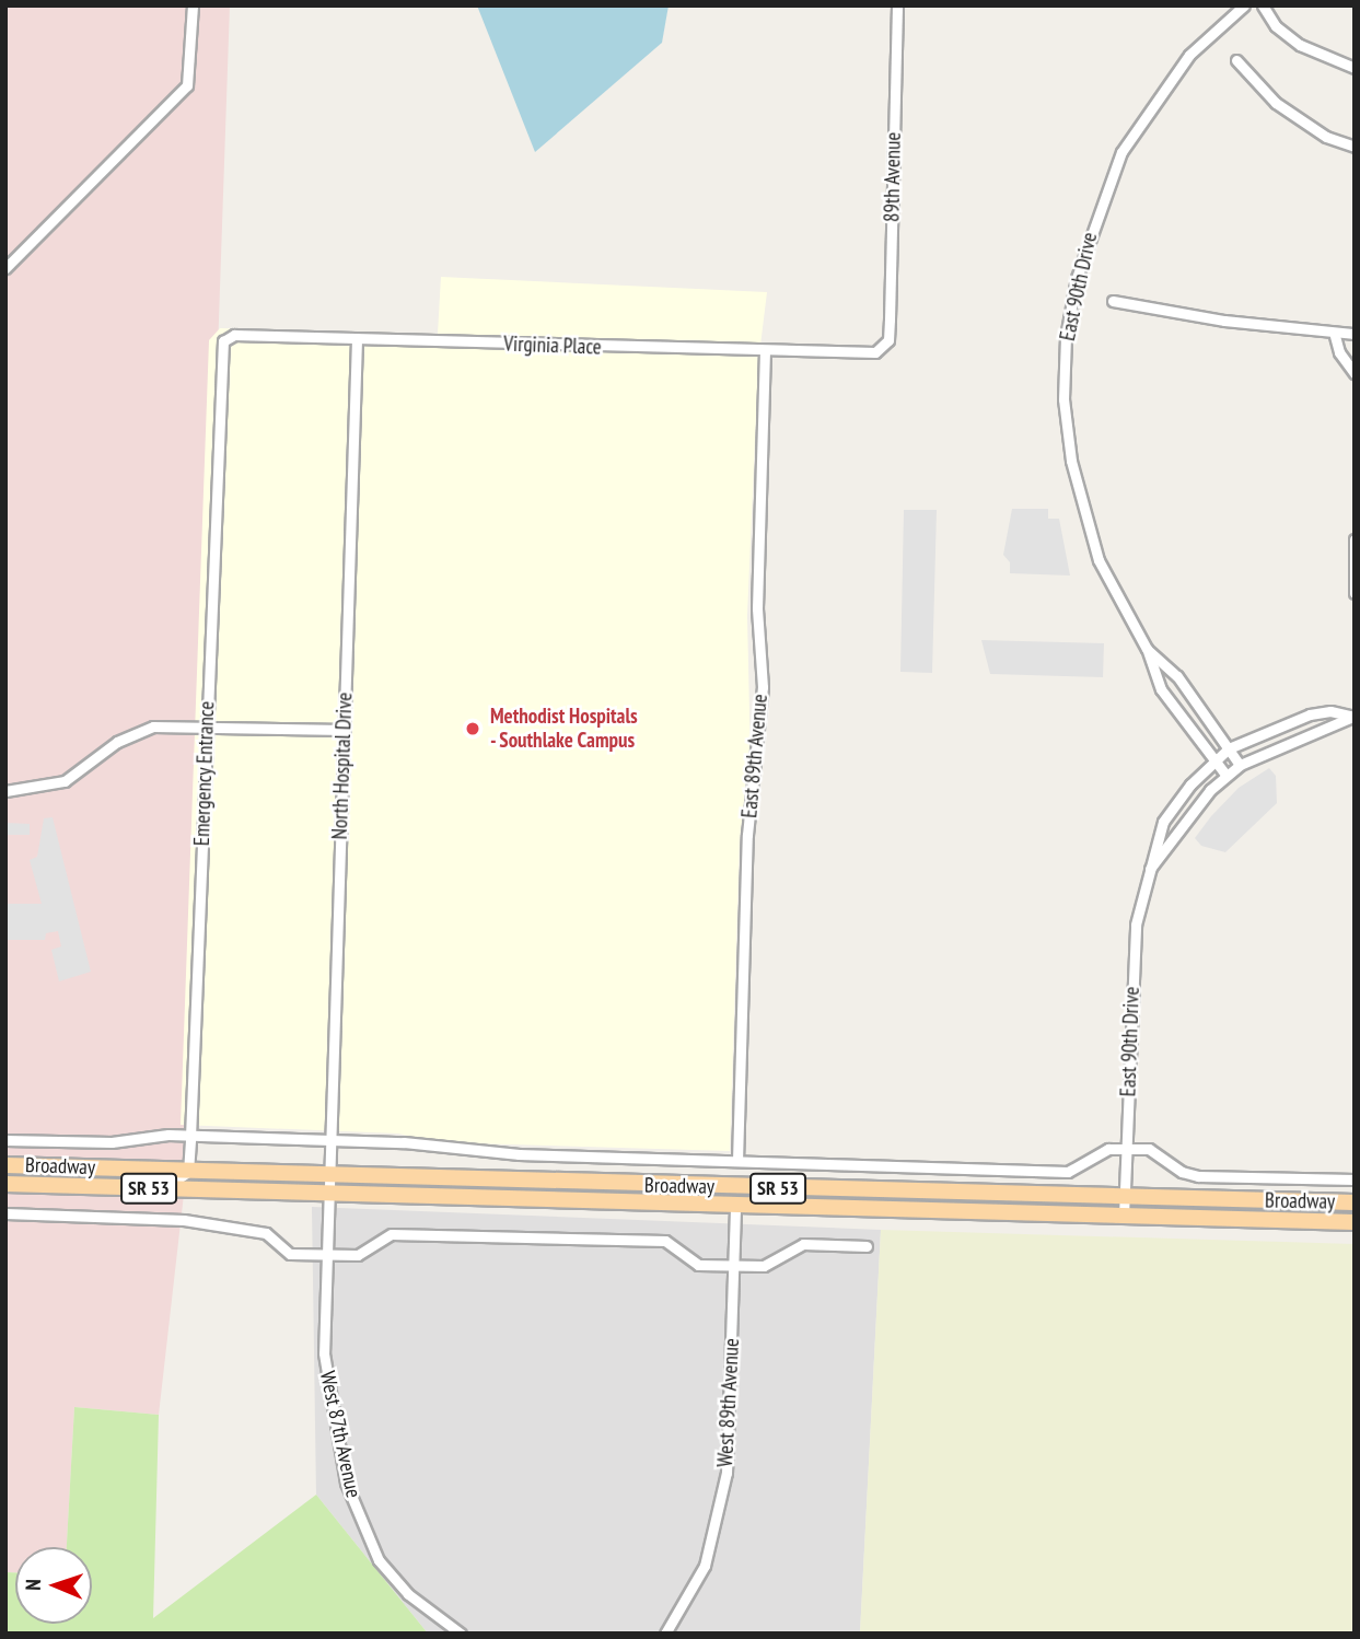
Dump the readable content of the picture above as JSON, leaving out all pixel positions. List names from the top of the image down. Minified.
{"streets":{"main road":["Broadway","SR 53"],"street":["89th Avenue","East 90th Drive","Virginia Place","East 89th Avenue","North Hospital Drive","Emergency Entrance","West 89th Avenue","West 87th Avenue"]},"crossings":[["89th Avenue","Virginia Place"],["East 90th Drive","Broadway"],["Virginia Place","East 89th Avenue"],["Virginia Place","North Hospital Drive"],["Virginia Place","Emergency Entrance"],["North Hospital Drive","Broadway"],["North Hospital Drive","West 87th Avenue"],["Emergency Entrance","Broadway"],["Broadway","West 89th Avenue"],["Broadway","West 87th Avenue"]],"places":["Methodist Hospitals - Southlake Campus"],"north":"left"}
